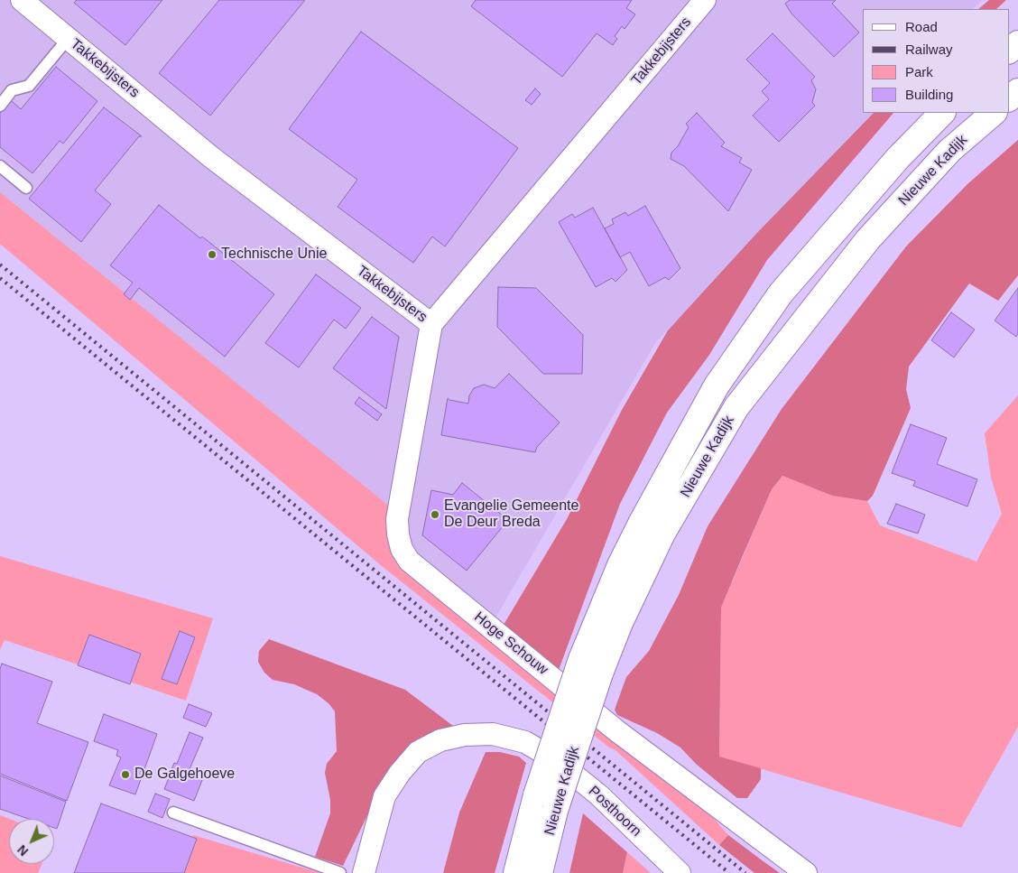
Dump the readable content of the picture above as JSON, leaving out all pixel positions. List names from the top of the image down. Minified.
{"streets":{"main road":["Nieuwe Kadijk"],"street":["Takkebijsters","Hoge Schouw","Posthoorn"]},"crossings":[["Takkebijsters","Hoge Schouw"]],"places":["Technische Unie","Evangelie Gemeente De Deur Breda","De Galgehoeve"],"legend":["Road","Railway","Park","Building"],"north":"bottom left"}
